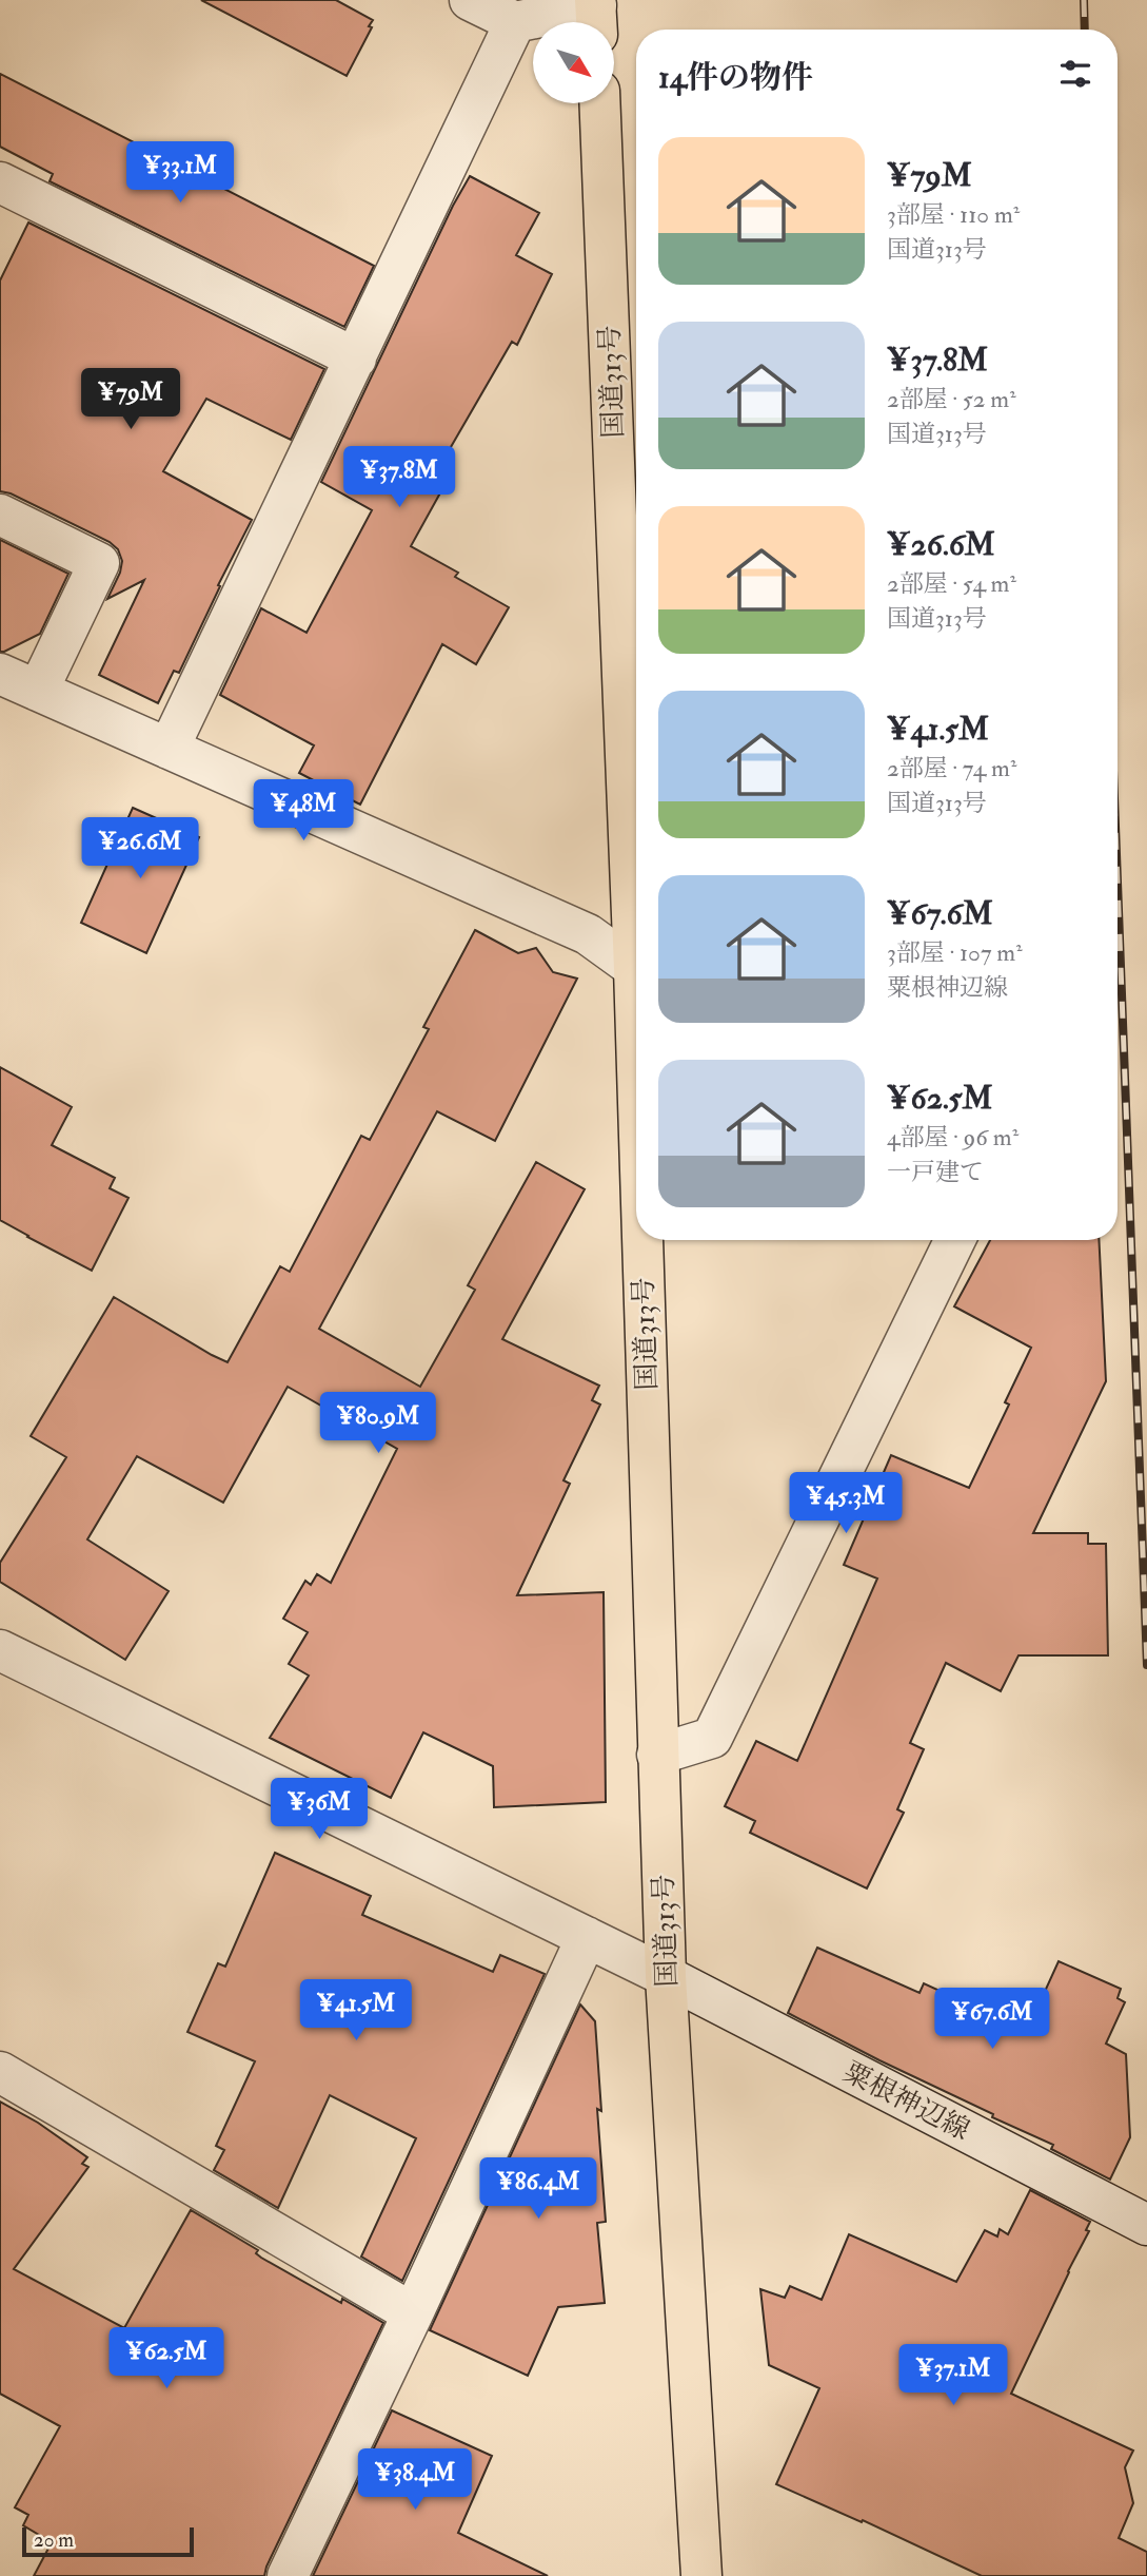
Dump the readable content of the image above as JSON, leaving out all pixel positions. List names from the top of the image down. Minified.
{"streets":{"highway":["国道313号"],"street":["粟根神辺線"]},"crossings":[["国道313号","粟根神辺線"]],"scale_bar":"20 m","north":"bottom right","page":{"heading":"14件の物件","list":[{"name":"¥79M","note":"3部屋 · 110 m² · 国道313号"},{"name":"¥37.8M","note":"2部屋 · 52 m² · 国道313号"},{"name":"¥26.6M","note":"2部屋 · 54 m² · 国道313号"},{"name":"¥41.5M","note":"2部屋 · 74 m² · 国道313号"},{"name":"¥67.6M","note":"3部屋 · 107 m² · 粟根神辺線"},{"name":"¥62.5M","note":"4部屋 · 96 m² · 一戸建て"}],"price":["¥33.1M","¥79M","¥37.8M","¥48M","¥26.6M","¥80.9M","¥45.3M","¥36M","¥41.5M","¥67.6M","¥86.4M","¥62.5M","¥37.1M","¥38.4M"],"scale":"20 m"}}
